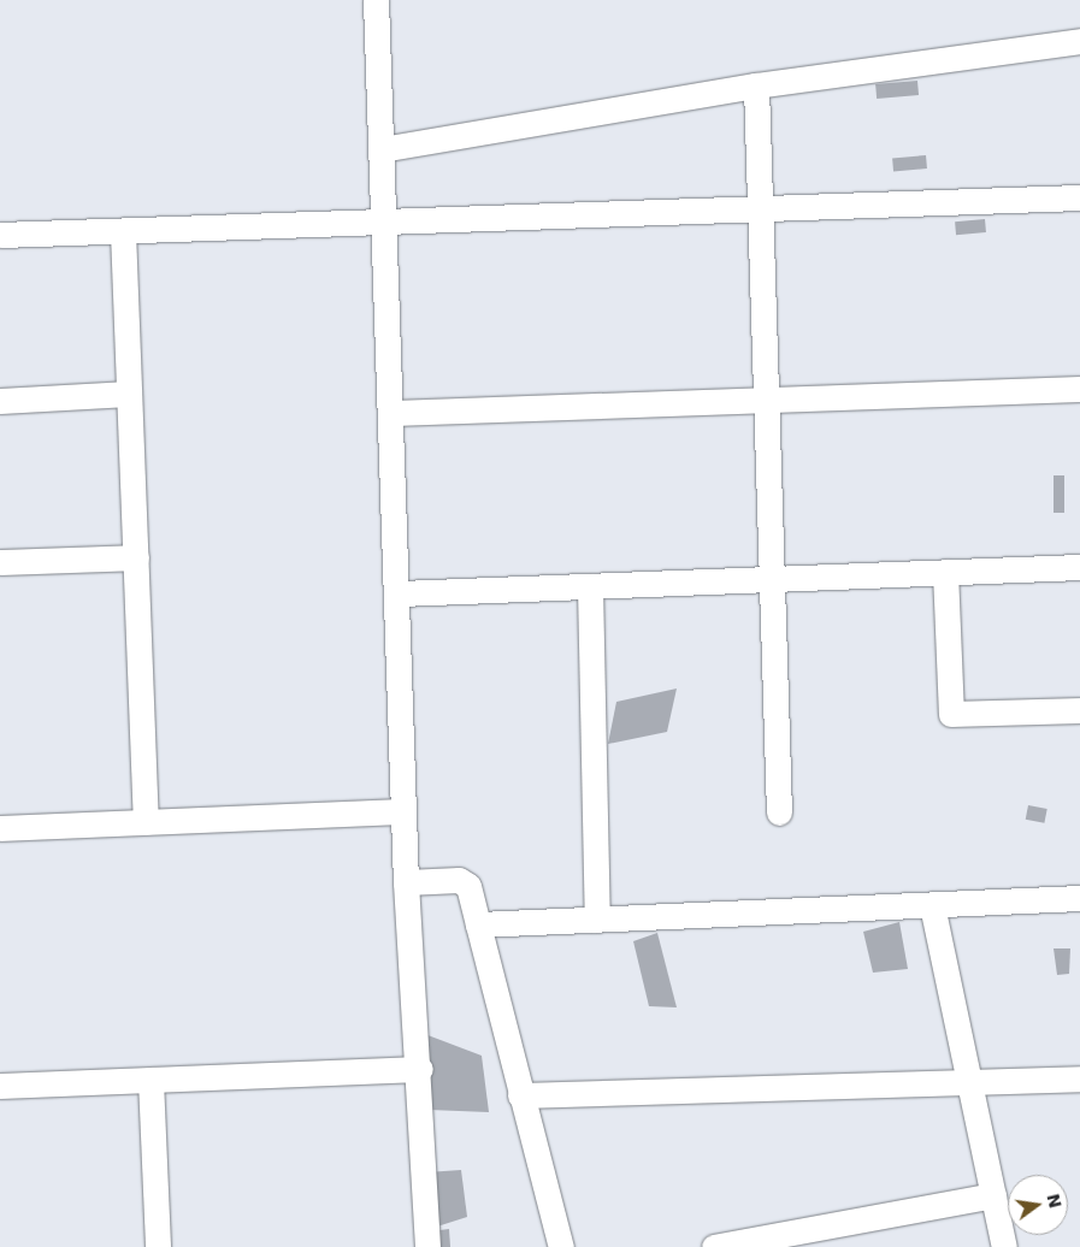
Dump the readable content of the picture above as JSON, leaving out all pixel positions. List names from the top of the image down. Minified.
{"north":"right"}
